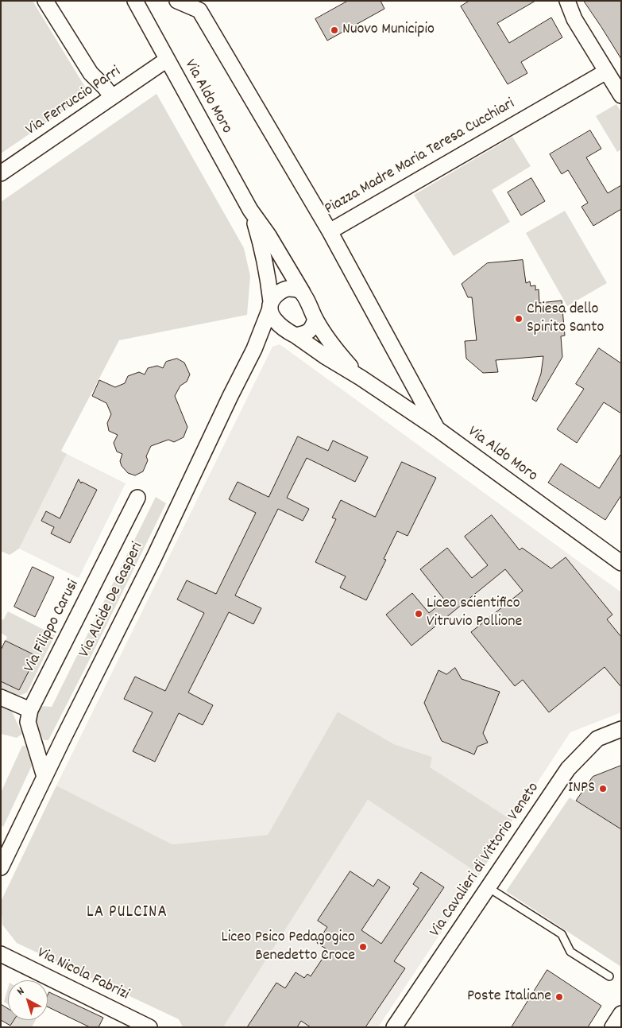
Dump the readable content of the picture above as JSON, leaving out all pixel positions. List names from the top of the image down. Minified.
{"streets":{"street":["Via Aldo Moro","Via Ferruccio Parri","Piazza Madre Maria Teresa Cucchiari","Via Alcide De Gasperi","Via Filippo Carusi","Via Cavalieri di Vittorio Veneto","Via Nicola Fabrizi"]},"crossings":[["Via Aldo Moro","Via Ferruccio Parri"],["Via Aldo Moro","Via Alcide De Gasperi"],["Via Alcide De Gasperi","Via Filippo Carusi"]],"districts":["LA PULCINA"],"places":["Nuovo Municipio","Chiesa dello Spirito Santo","Liceo scientifico Vitruvio Pollione","INPS","Liceo Psico Pedagogico Benedetto Croce","Poste Italiane"],"north":"top left"}
